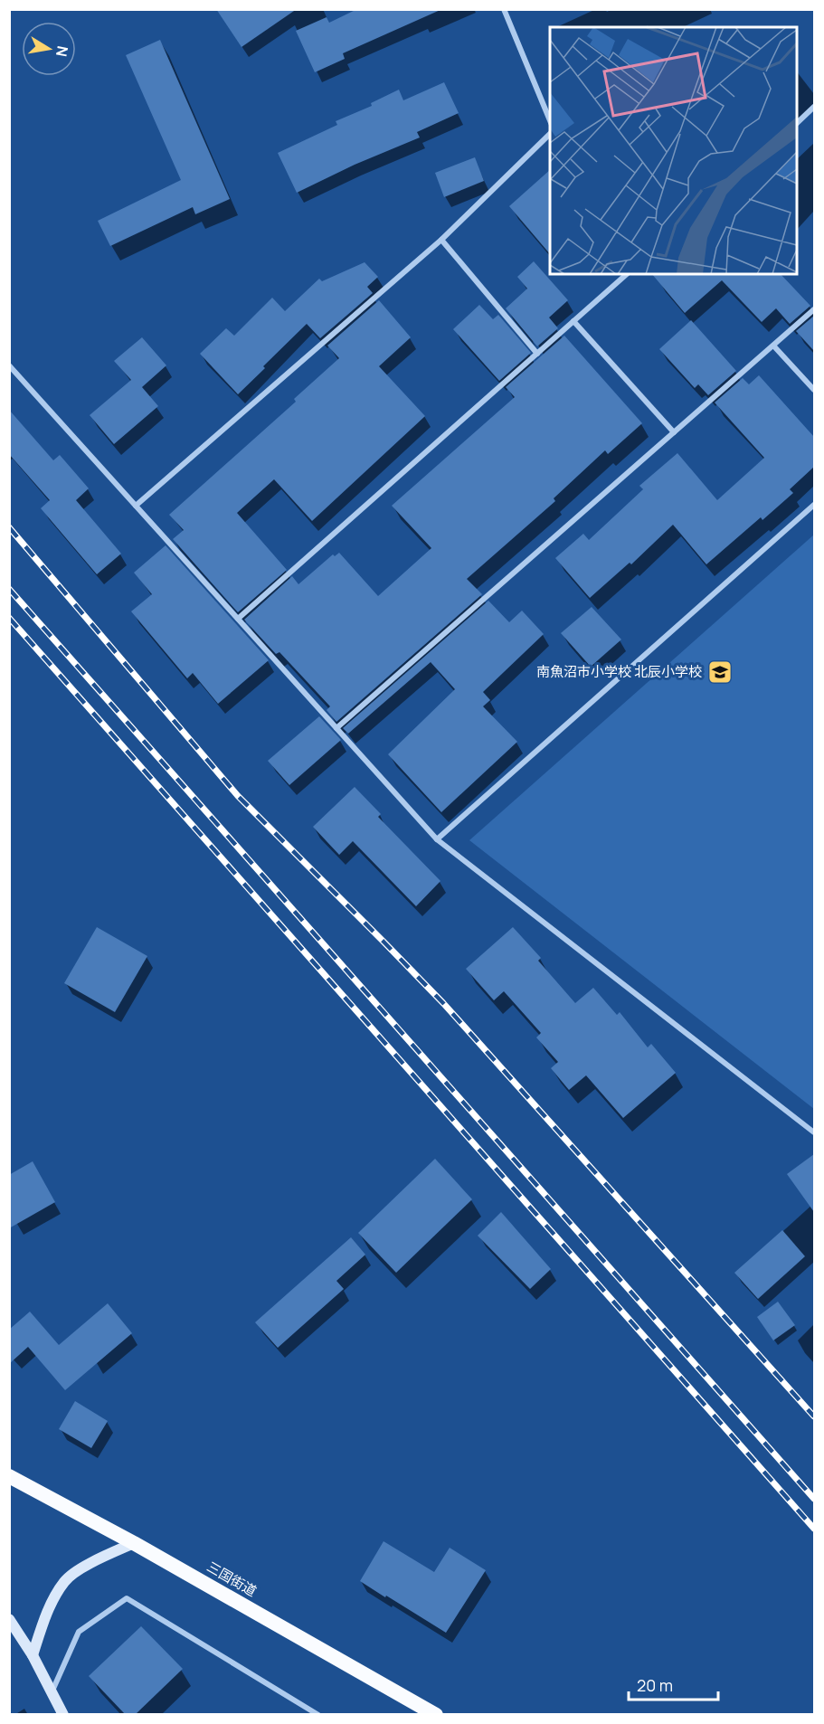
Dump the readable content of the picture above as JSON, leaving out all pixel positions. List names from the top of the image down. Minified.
{"streets":{"highway":["三国街道"]},"places":{"school or university":["南魚沼市小学校 北辰小学校"]},"scale_bar":"20 m","north":"right"}
